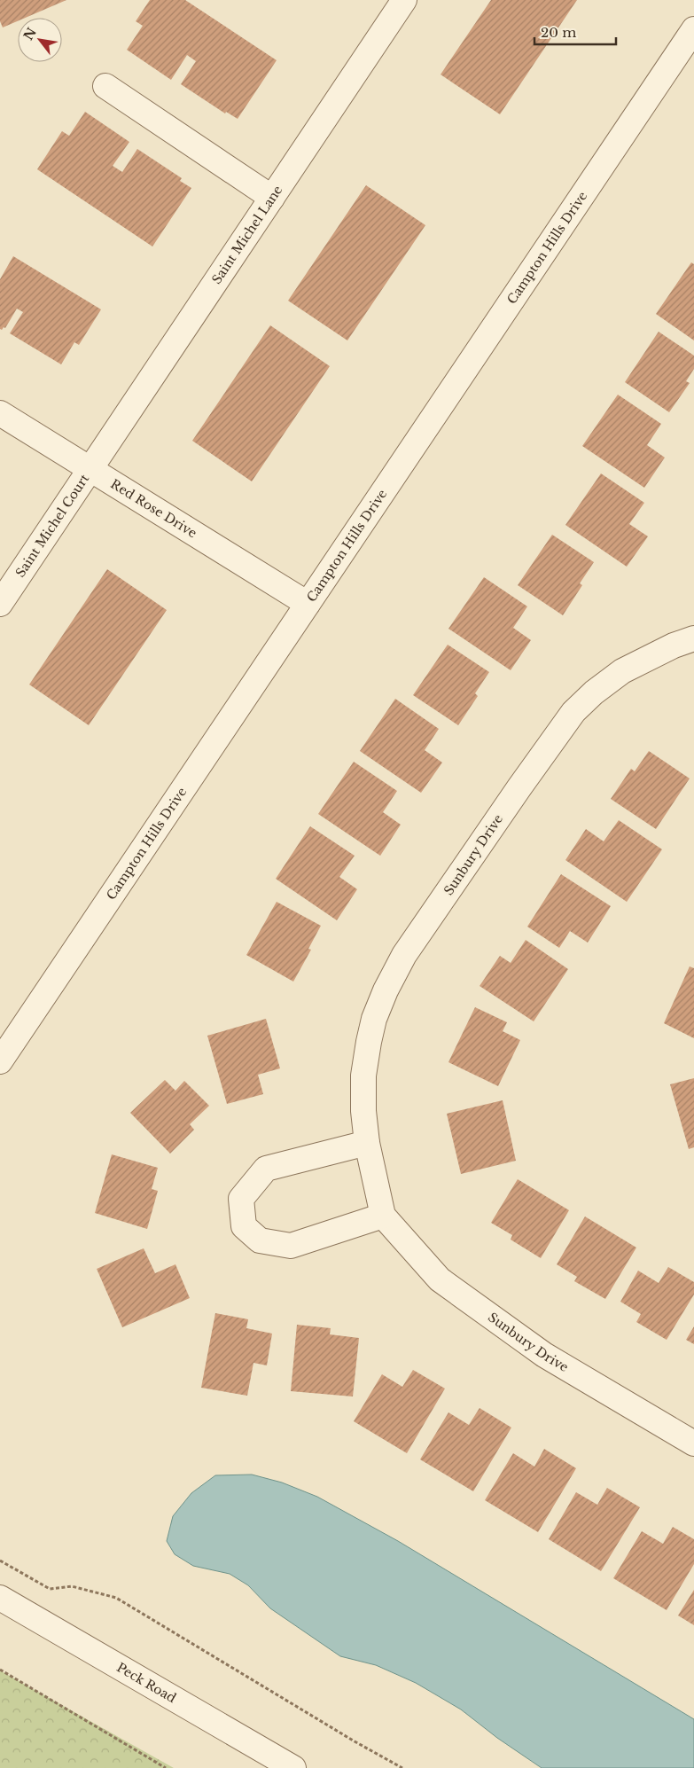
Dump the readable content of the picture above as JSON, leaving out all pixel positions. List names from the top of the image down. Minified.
{"streets":{"street":["Saint Michel Lane","Campton Hills Drive","Red Rose Drive","Saint Michel Court","Sunbury Drive","Peck Road"]},"crossings":[["Saint Michel Lane","Red Rose Drive"],["Saint Michel Lane","Saint Michel Court"],["Campton Hills Drive","Red Rose Drive"],["Red Rose Drive","Saint Michel Court"]],"scale_bar":"20 m","north":"top left"}
